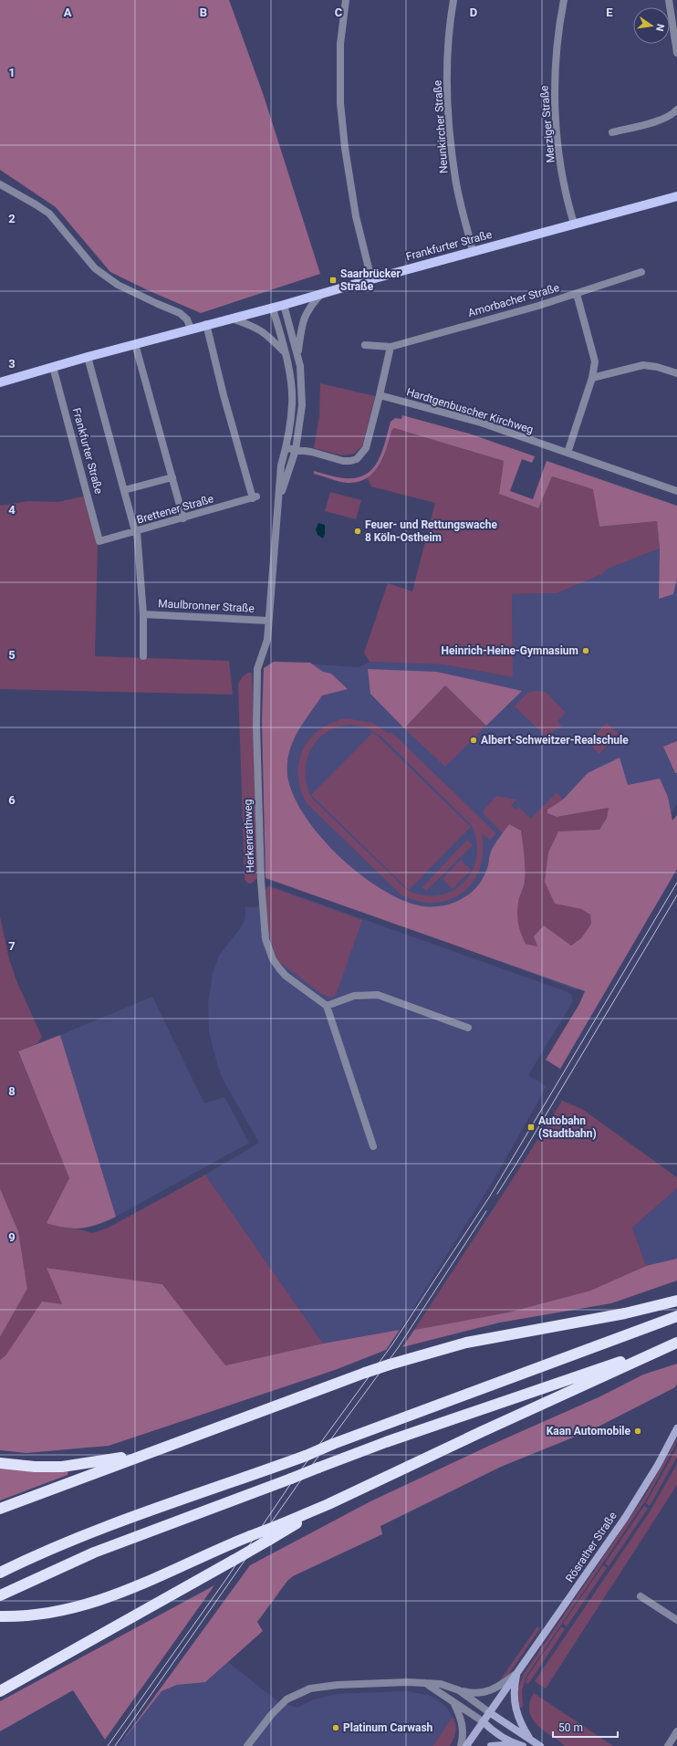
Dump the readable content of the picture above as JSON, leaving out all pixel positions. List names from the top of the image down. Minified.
{"streets":{"main road":["Frankfurter Straße","Rösrather Straße"],"street":["Merziger Straße","Neunkircher Straße","Amorbacher Straße","Hardtgenbuscher Kirchweg","Brettener Straße","Maulbronner Straße","Herkenrathweg"]},"crossings":[["Merziger Straße","Frankfurter Straße"],["Neunkircher Straße","Frankfurter Straße"],["Frankfurter Straße","Brettener Straße"],["Brettener Straße","Maulbronner Straße"],["Maulbronner Straße","Herkenrathweg"]],"places":{"transit":["Saarbrücker Straße","Autobahn (Stadtbahn)"],"other":["Feuer- und Rettungswache 8 Köln-Ostheim","Heinrich-Heine-Gymnasium","Albert-Schweitzer-Realschule","Kaan Automobile","Platinum Carwash"]},"scale_bar":"50 m","north":"right","grid":{"columns":["A","B","C","D","E"],"rows":["1","2","3","4","5","6","7","8","9"]}}
